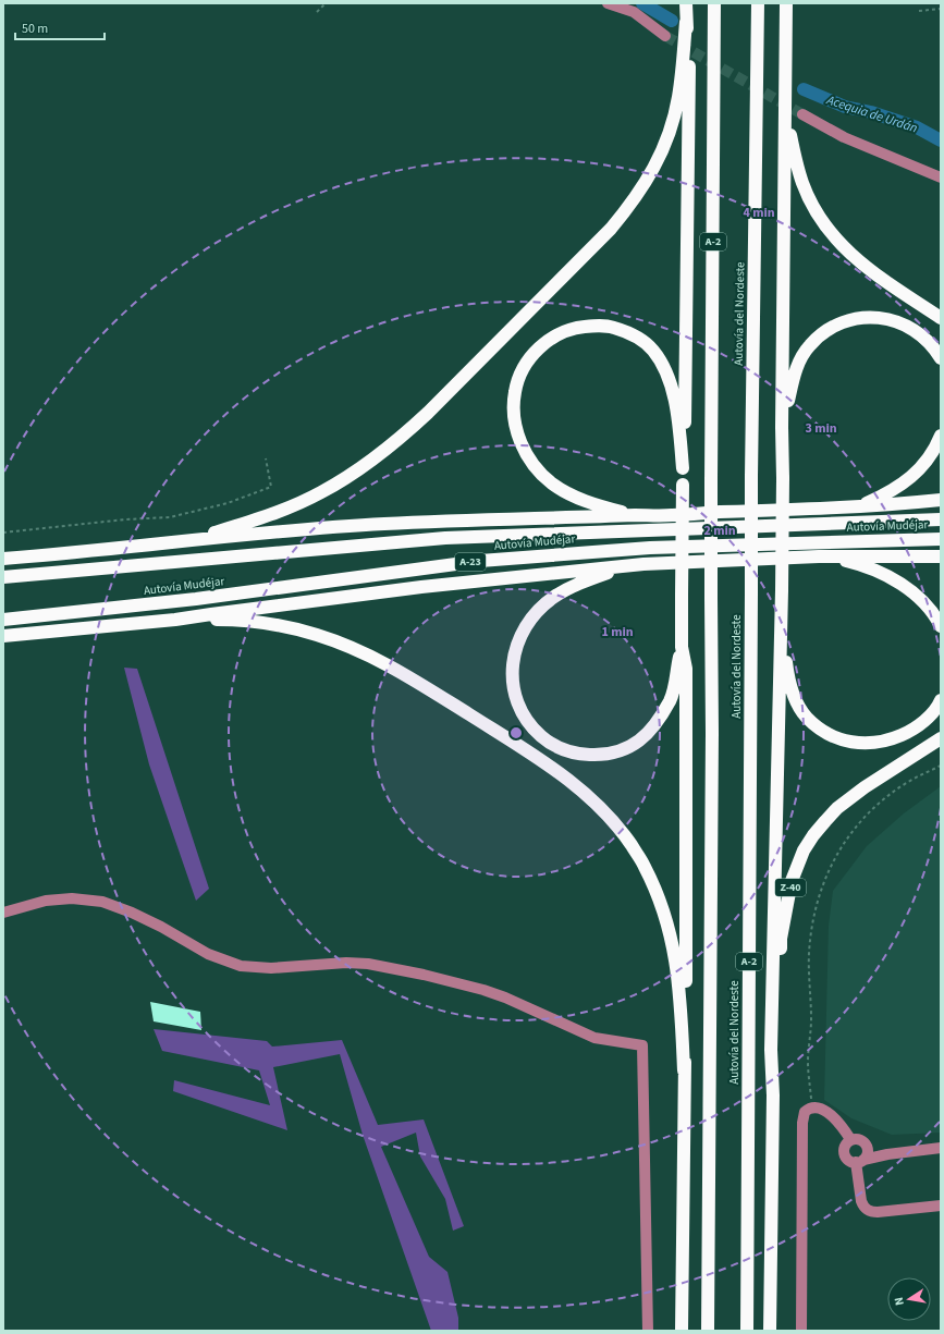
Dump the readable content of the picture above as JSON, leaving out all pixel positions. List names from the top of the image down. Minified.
{"streets":{"highway":["A-2","Autovía del Nordeste","Autovía Mudéjar","A-23","Z-40"]},"water":["Acequia de Urdán"],"scale_bar":"50 m","north":"left","rings":["4 min","3 min","2 min","1 min"]}
